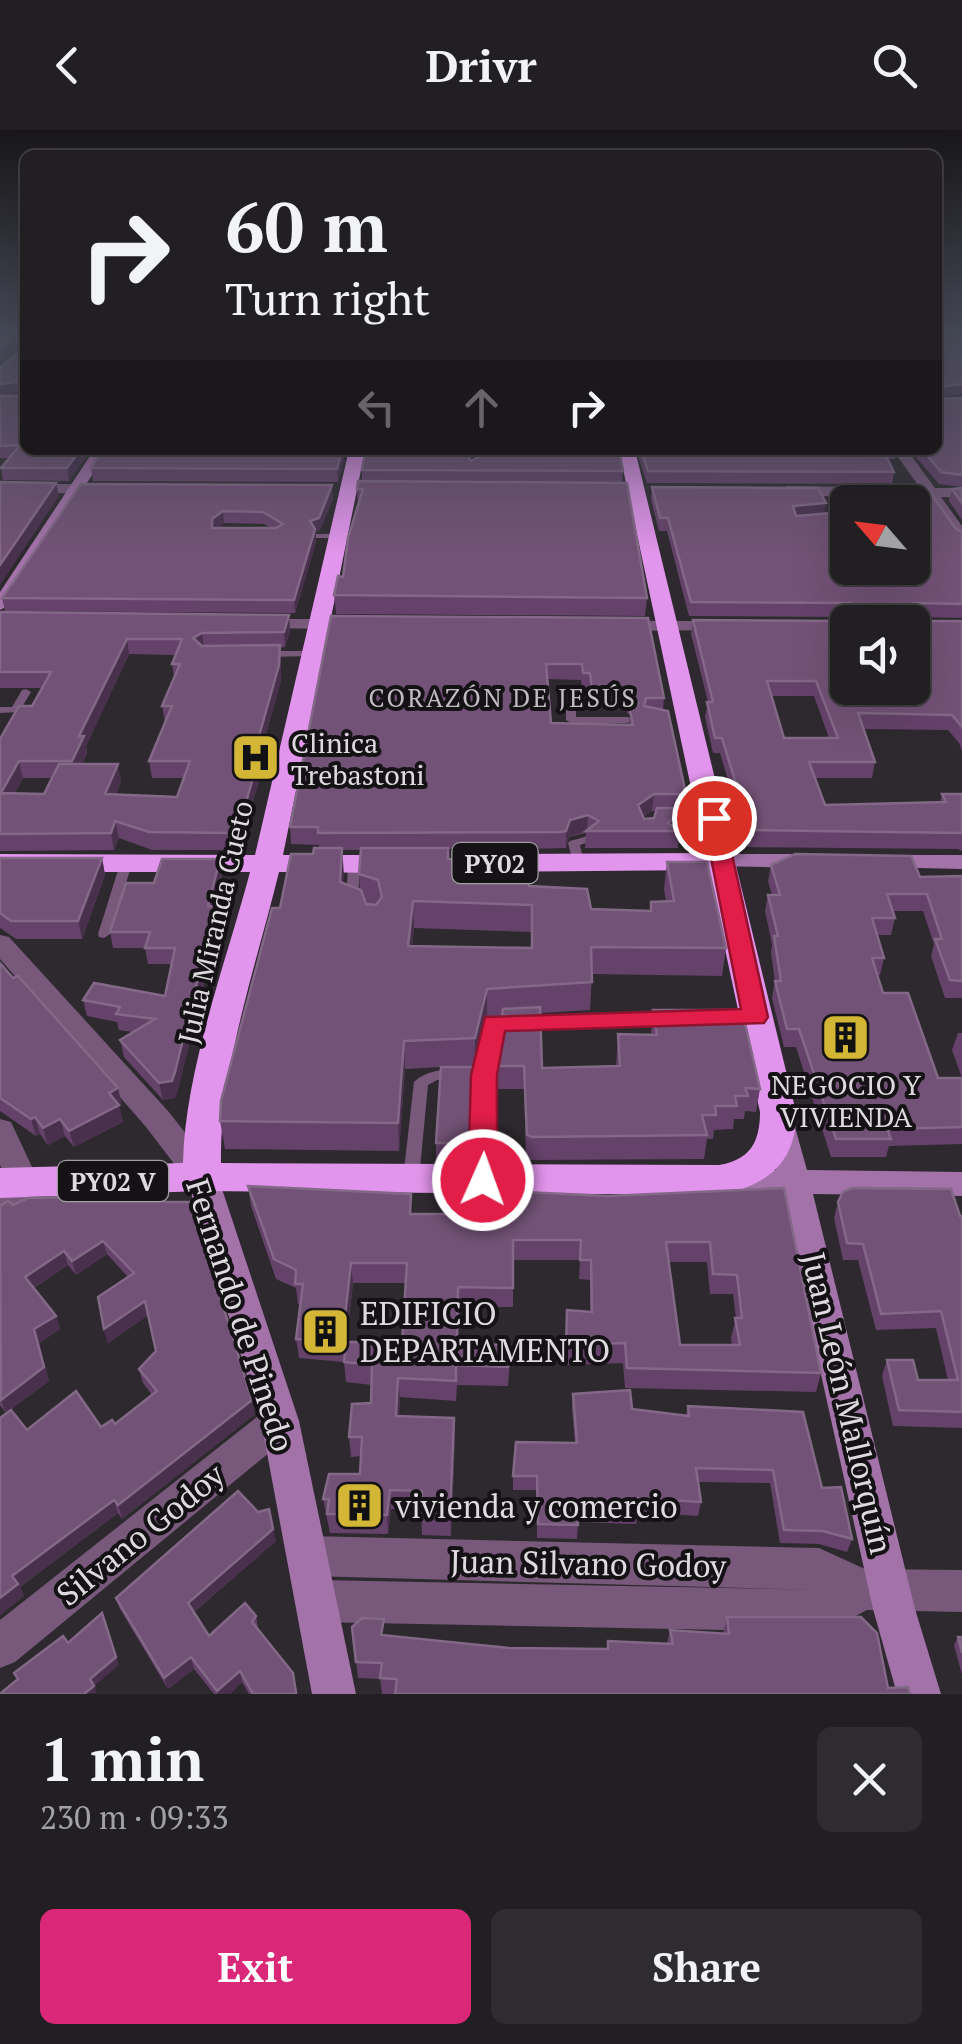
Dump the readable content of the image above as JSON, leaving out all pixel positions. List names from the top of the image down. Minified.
{"streets":{"highway":["PY02","Julia Miranda Cueto","PY02 V"],"main road":["Fernando de Pinedo","Juan León Mallorquín"],"street":["Silvano Godoy","Juan Silvano Godoy"]},"crossings":[["PY02","Julia Miranda Cueto"],["PY02","PY02 V"],["Julia Miranda Cueto","PY02 V"],["Julia Miranda Cueto","Fernando de Pinedo"],["PY02 V","Fernando de Pinedo"],["PY02 V","Juan León Mallorquín"],["Fernando de Pinedo","Silvano Godoy"],["Fernando de Pinedo","Juan Silvano Godoy"],["Juan León Mallorquín","Juan Silvano Godoy"]],"districts":["CORAZÓN DE JESÚS"],"places":{"hospital":["Clinica Trebastoni"],"building":["NEGOCIO Y VIVIENDA","EDIFICIO DEPARTAMENTO","vivienda y comercio"]},"north":"top left","page":{"header":"Drivr","turn":["60 m","Turn right"],"heading":["1 min","230 m · 09:33"],"buttons":["Exit","Share"]}}
